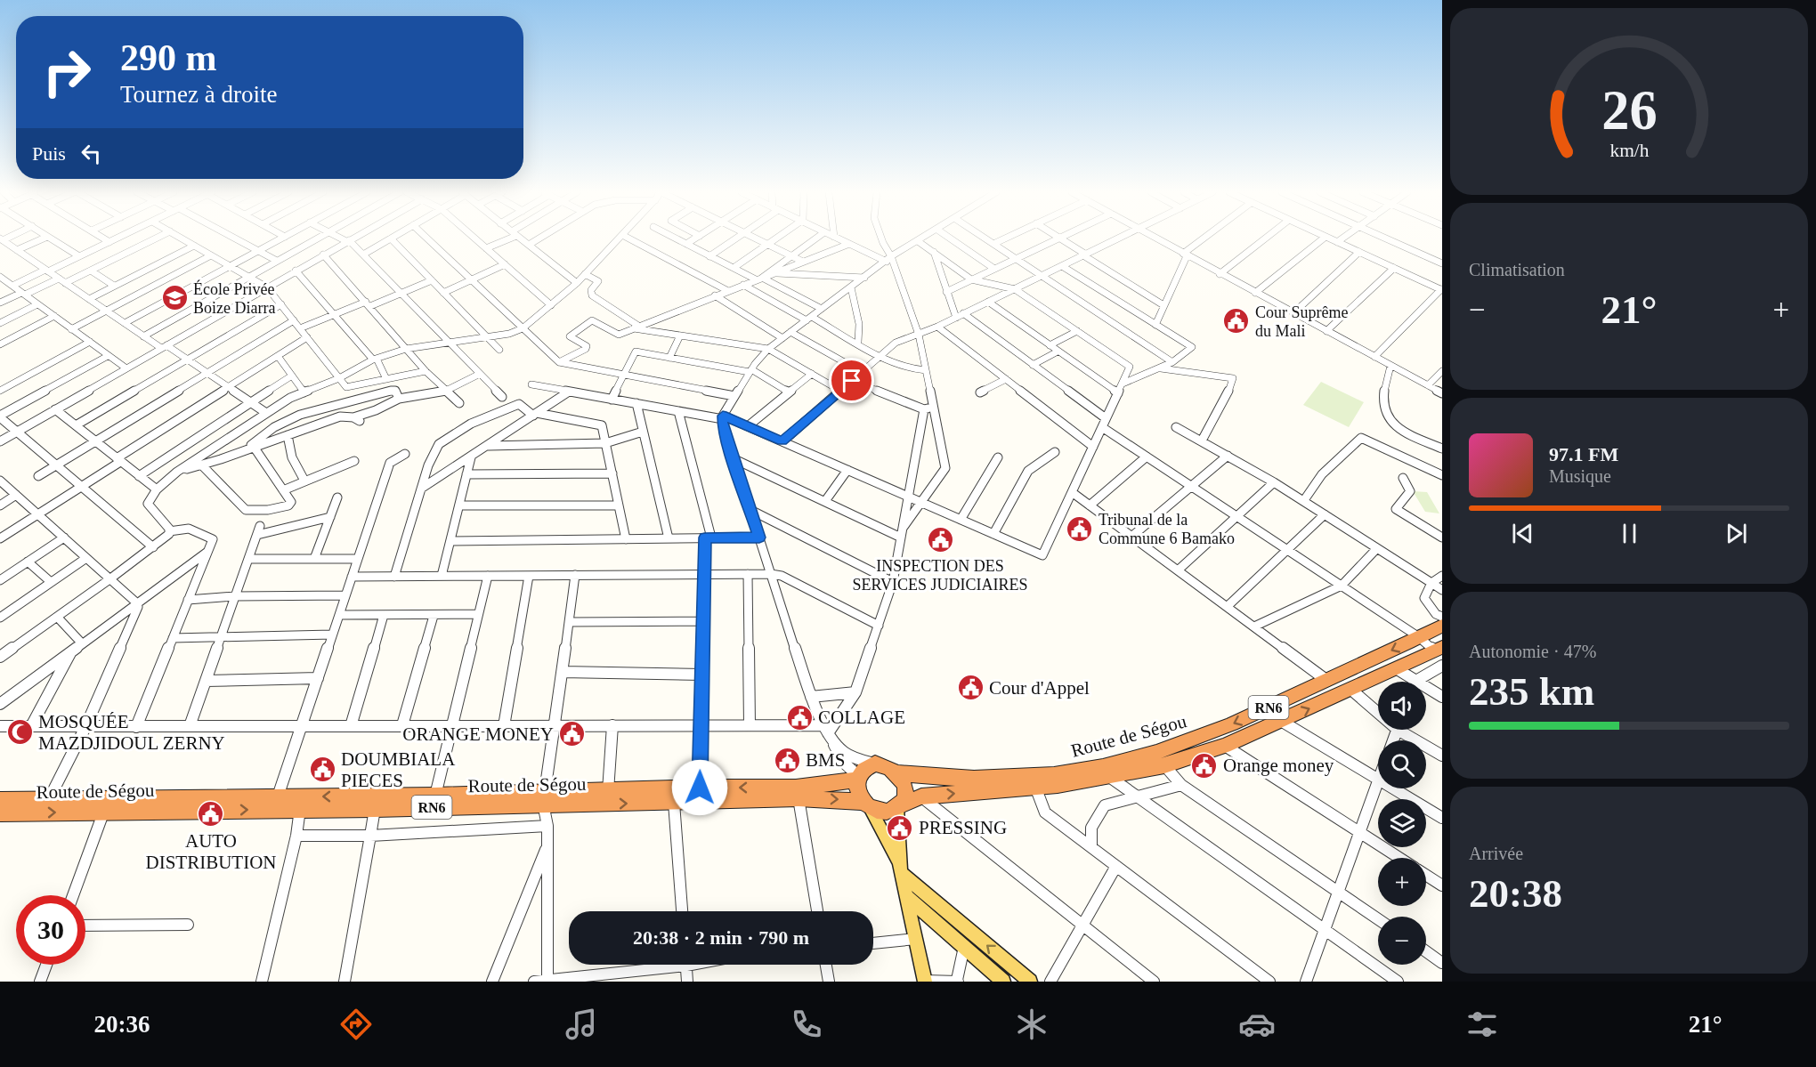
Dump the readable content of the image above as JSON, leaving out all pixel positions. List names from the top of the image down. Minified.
{"streets":{"highway":["RN6","Route de Ségou"]},"places":{"school or university":["École Privée Boize Diarra"],"public building":["Cour Suprême du Mali","Tribunal de la Commune 6 Bamako","INSPECTION DES SERVICES JUDICIAIRES","Cour d'Appel","COLLAGE","ORANGE MONEY","BMS","Orange money","DOUMBIALA PIECES","AUTO DISTRIBUTION","PRESSING"],"mosque":["MOSQUÉE MAZDJIDOUL ZERNY"]},"page":{"turn":["290 m","Tournez à droite"],"then":"Puis","tile":["Climatisation",["Autonomie · 47%","235 km"],["Arrivée","20:38"]],"heat":["−","21°","+"],"song":["97.1 FM","Musique"],"map_buttons":["+","−"],"limit":"30","trip":"20:38 · 2 min · 790 m","tabs":["20:36","21°"],"gauge":["26","km/h"]}}
